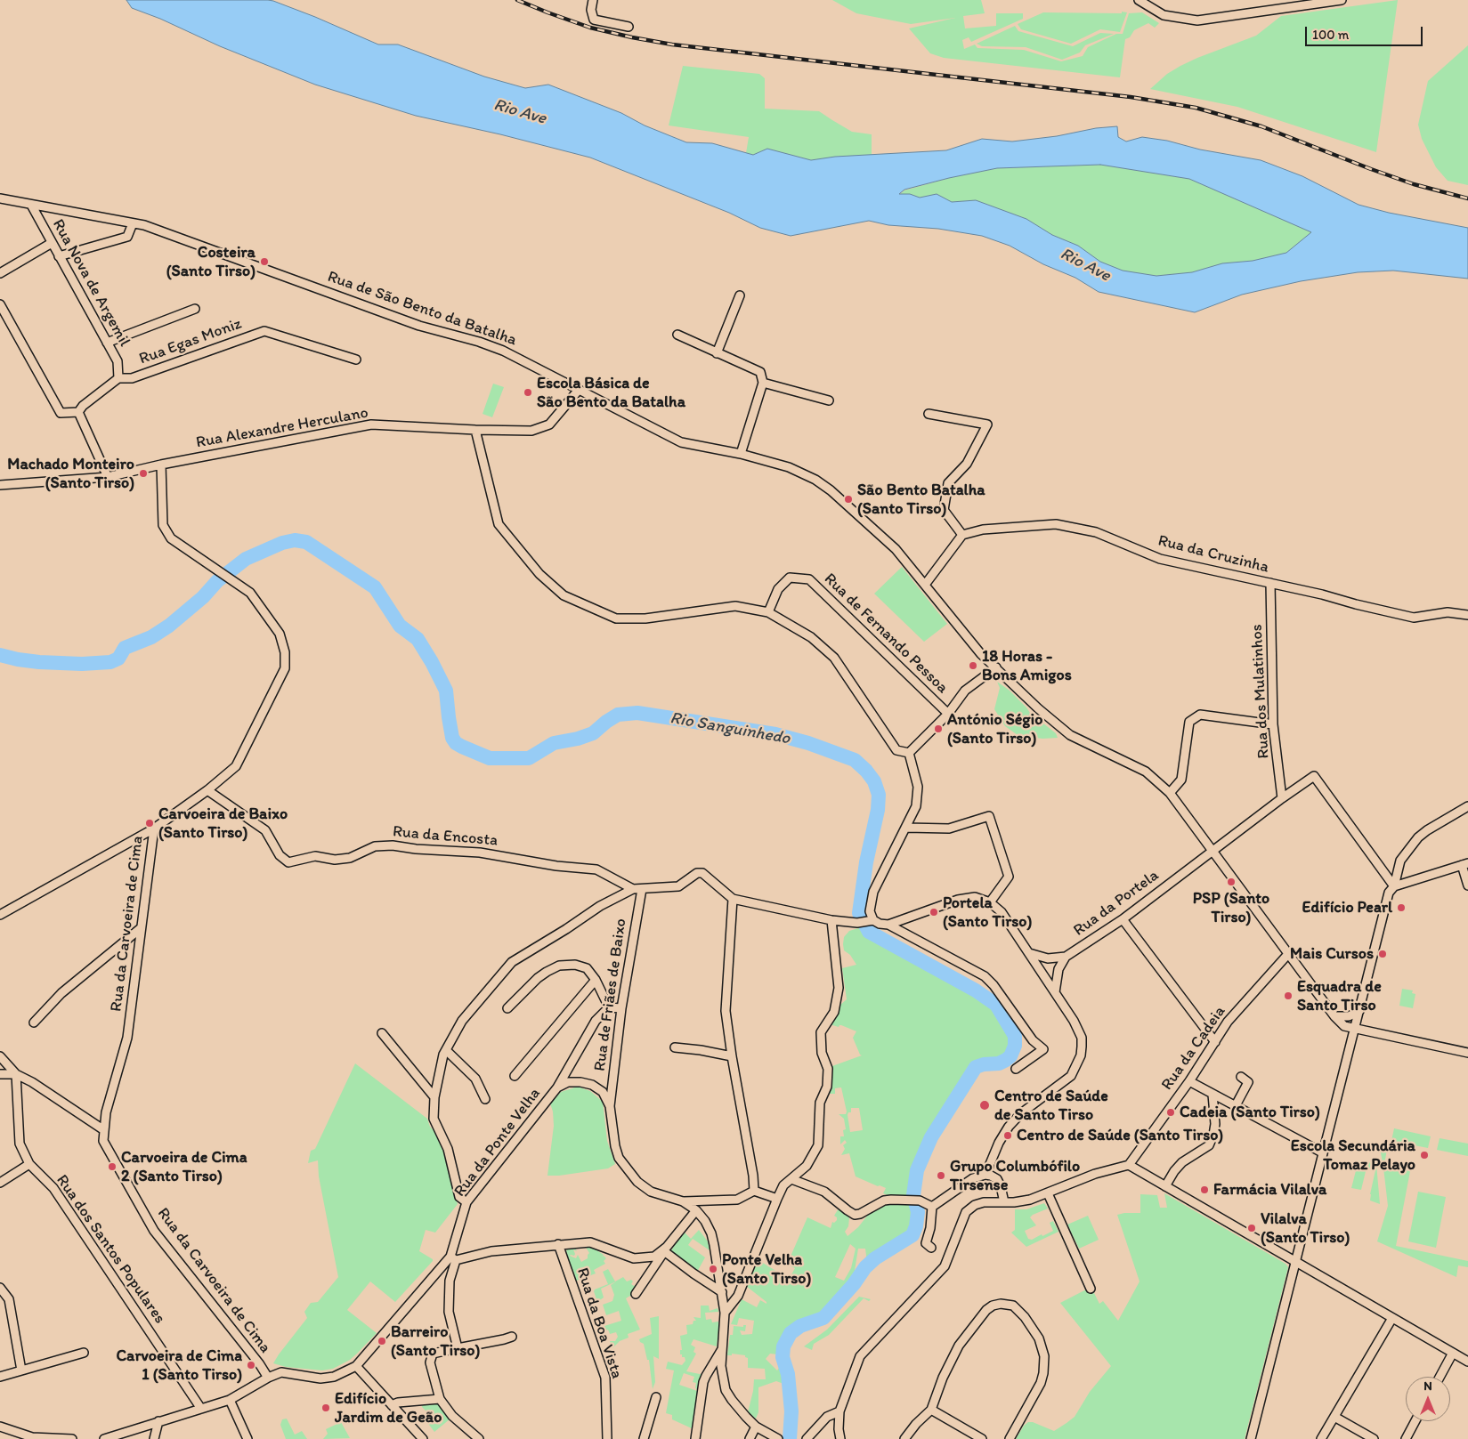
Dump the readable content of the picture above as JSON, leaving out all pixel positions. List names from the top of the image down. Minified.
{"streets":{"street":["Rua Nova de Argemil","Rua de São Bento da Batalha","Rua Egas Moniz","Rua Alexandre Herculano","Rua da Cruzinha","Rua de Fernando Pessoa","Rua dos Mulatinhos","Rua da Encosta","Rua da Portela","Rua da Carvoeira de Cima","Rua de Friães de Baixo","Rua da Cadeia","Rua da Ponte Velha","Rua dos Santos Populares","Rua da Boa Vista"]},"crossings":[["Rua Nova de Argemil","Rua de São Bento da Batalha"],["Rua Nova de Argemil","Rua Egas Moniz"],["Rua de São Bento da Batalha","Rua Alexandre Herculano"],["Rua de São Bento da Batalha","Rua da Portela"],["Rua de São Bento da Batalha","Rua da Cadeia"],["Rua Alexandre Herculano","Rua da Carvoeira de Cima"],["Rua da Cruzinha","Rua dos Mulatinhos"],["Rua dos Mulatinhos","Rua da Portela"],["Rua da Encosta","Rua da Carvoeira de Cima"],["Rua da Encosta","Rua de Friães de Baixo"],["Rua de Friães de Baixo","Rua da Ponte Velha"]],"water":["Rio Ave","Rio Sanguinhedo"],"places":["Costeira (Santo Tirso)","Escola Básica de São Bento da Batalha","Machado Monteiro (Santo Tirso)","São Bento Batalha (Santo Tirso)","18 Horas - Bons Amigos","António Ségio (Santo Tirso)","Carvoeira de Baixo (Santo Tirso)","PSP (Santo Tirso)","Edifício Pearl","Portela (Santo Tirso)","Mais Cursos","Esquadra de Santo Tirso","Centro de Saúde de Santo Tirso","Cadeia (Santo Tirso)","Centro de Saúde (Santo Tirso)","Escola Secundária Tomaz Pelayo","Carvoeira de Cima 2 (Santo Tirso)","Grupo Columbófilo Tirsense","Farmácia Vilalva","Vilalva (Santo Tirso)","Ponte Velha (Santo Tirso)","Barreiro (Santo Tirso)","Carvoeira de Cima 1 (Santo Tirso)","Edifício Jardim de Geão"],"scale_bar":"100 m","north":"top"}
